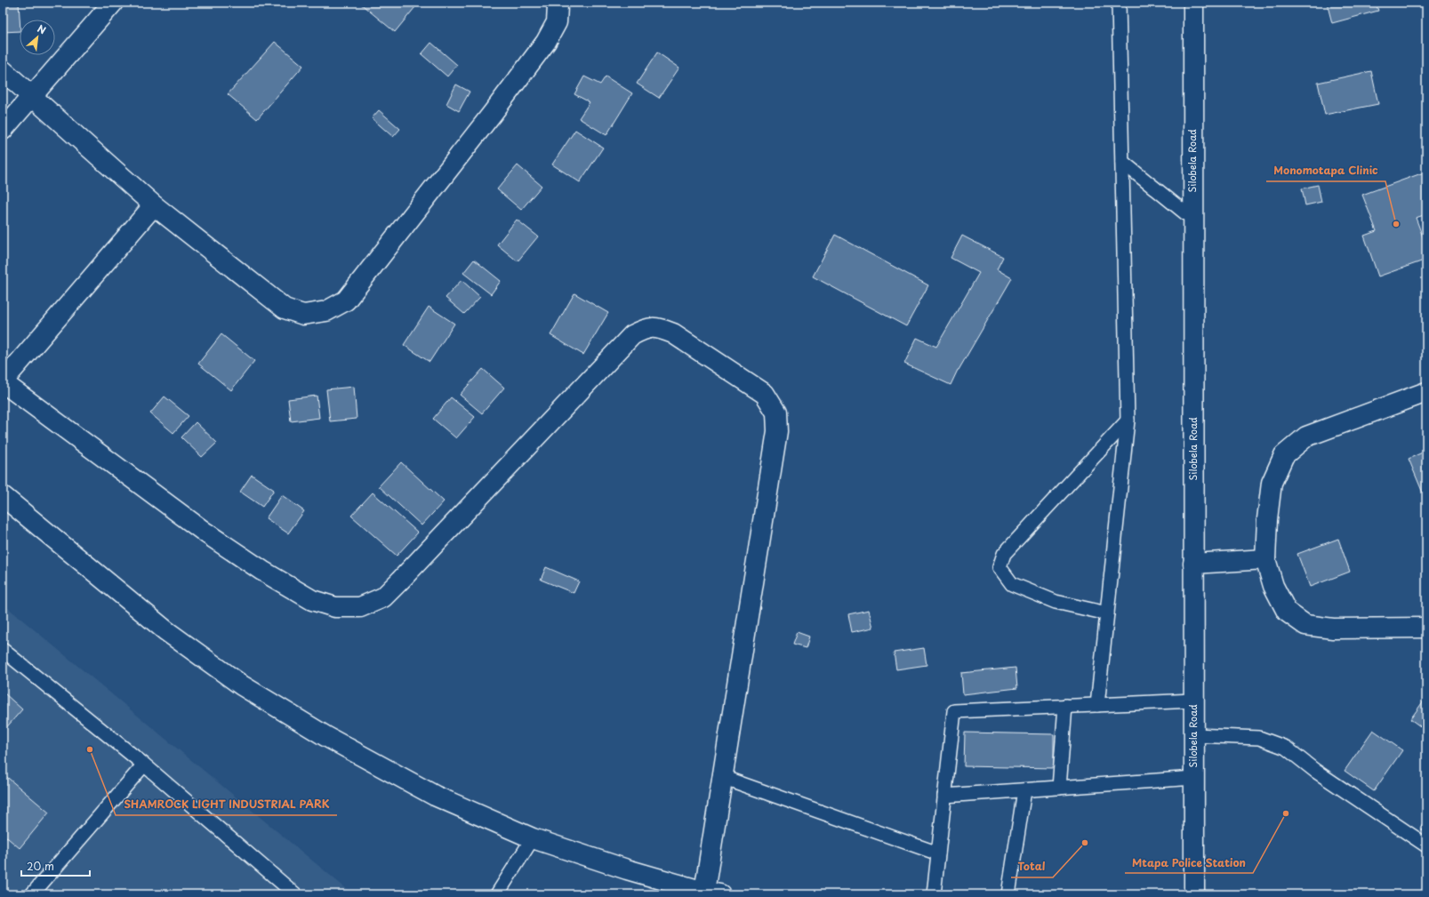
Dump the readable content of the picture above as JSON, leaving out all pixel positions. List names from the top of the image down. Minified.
{"streets":{"street":["Silobela Road"]},"places":["Monomotapa Clinic","SHAMROCK LIGHT INDUSTRIAL PARK","Mtapa Police Station","Total"],"scale_bar":"20 m","north":"top right"}
